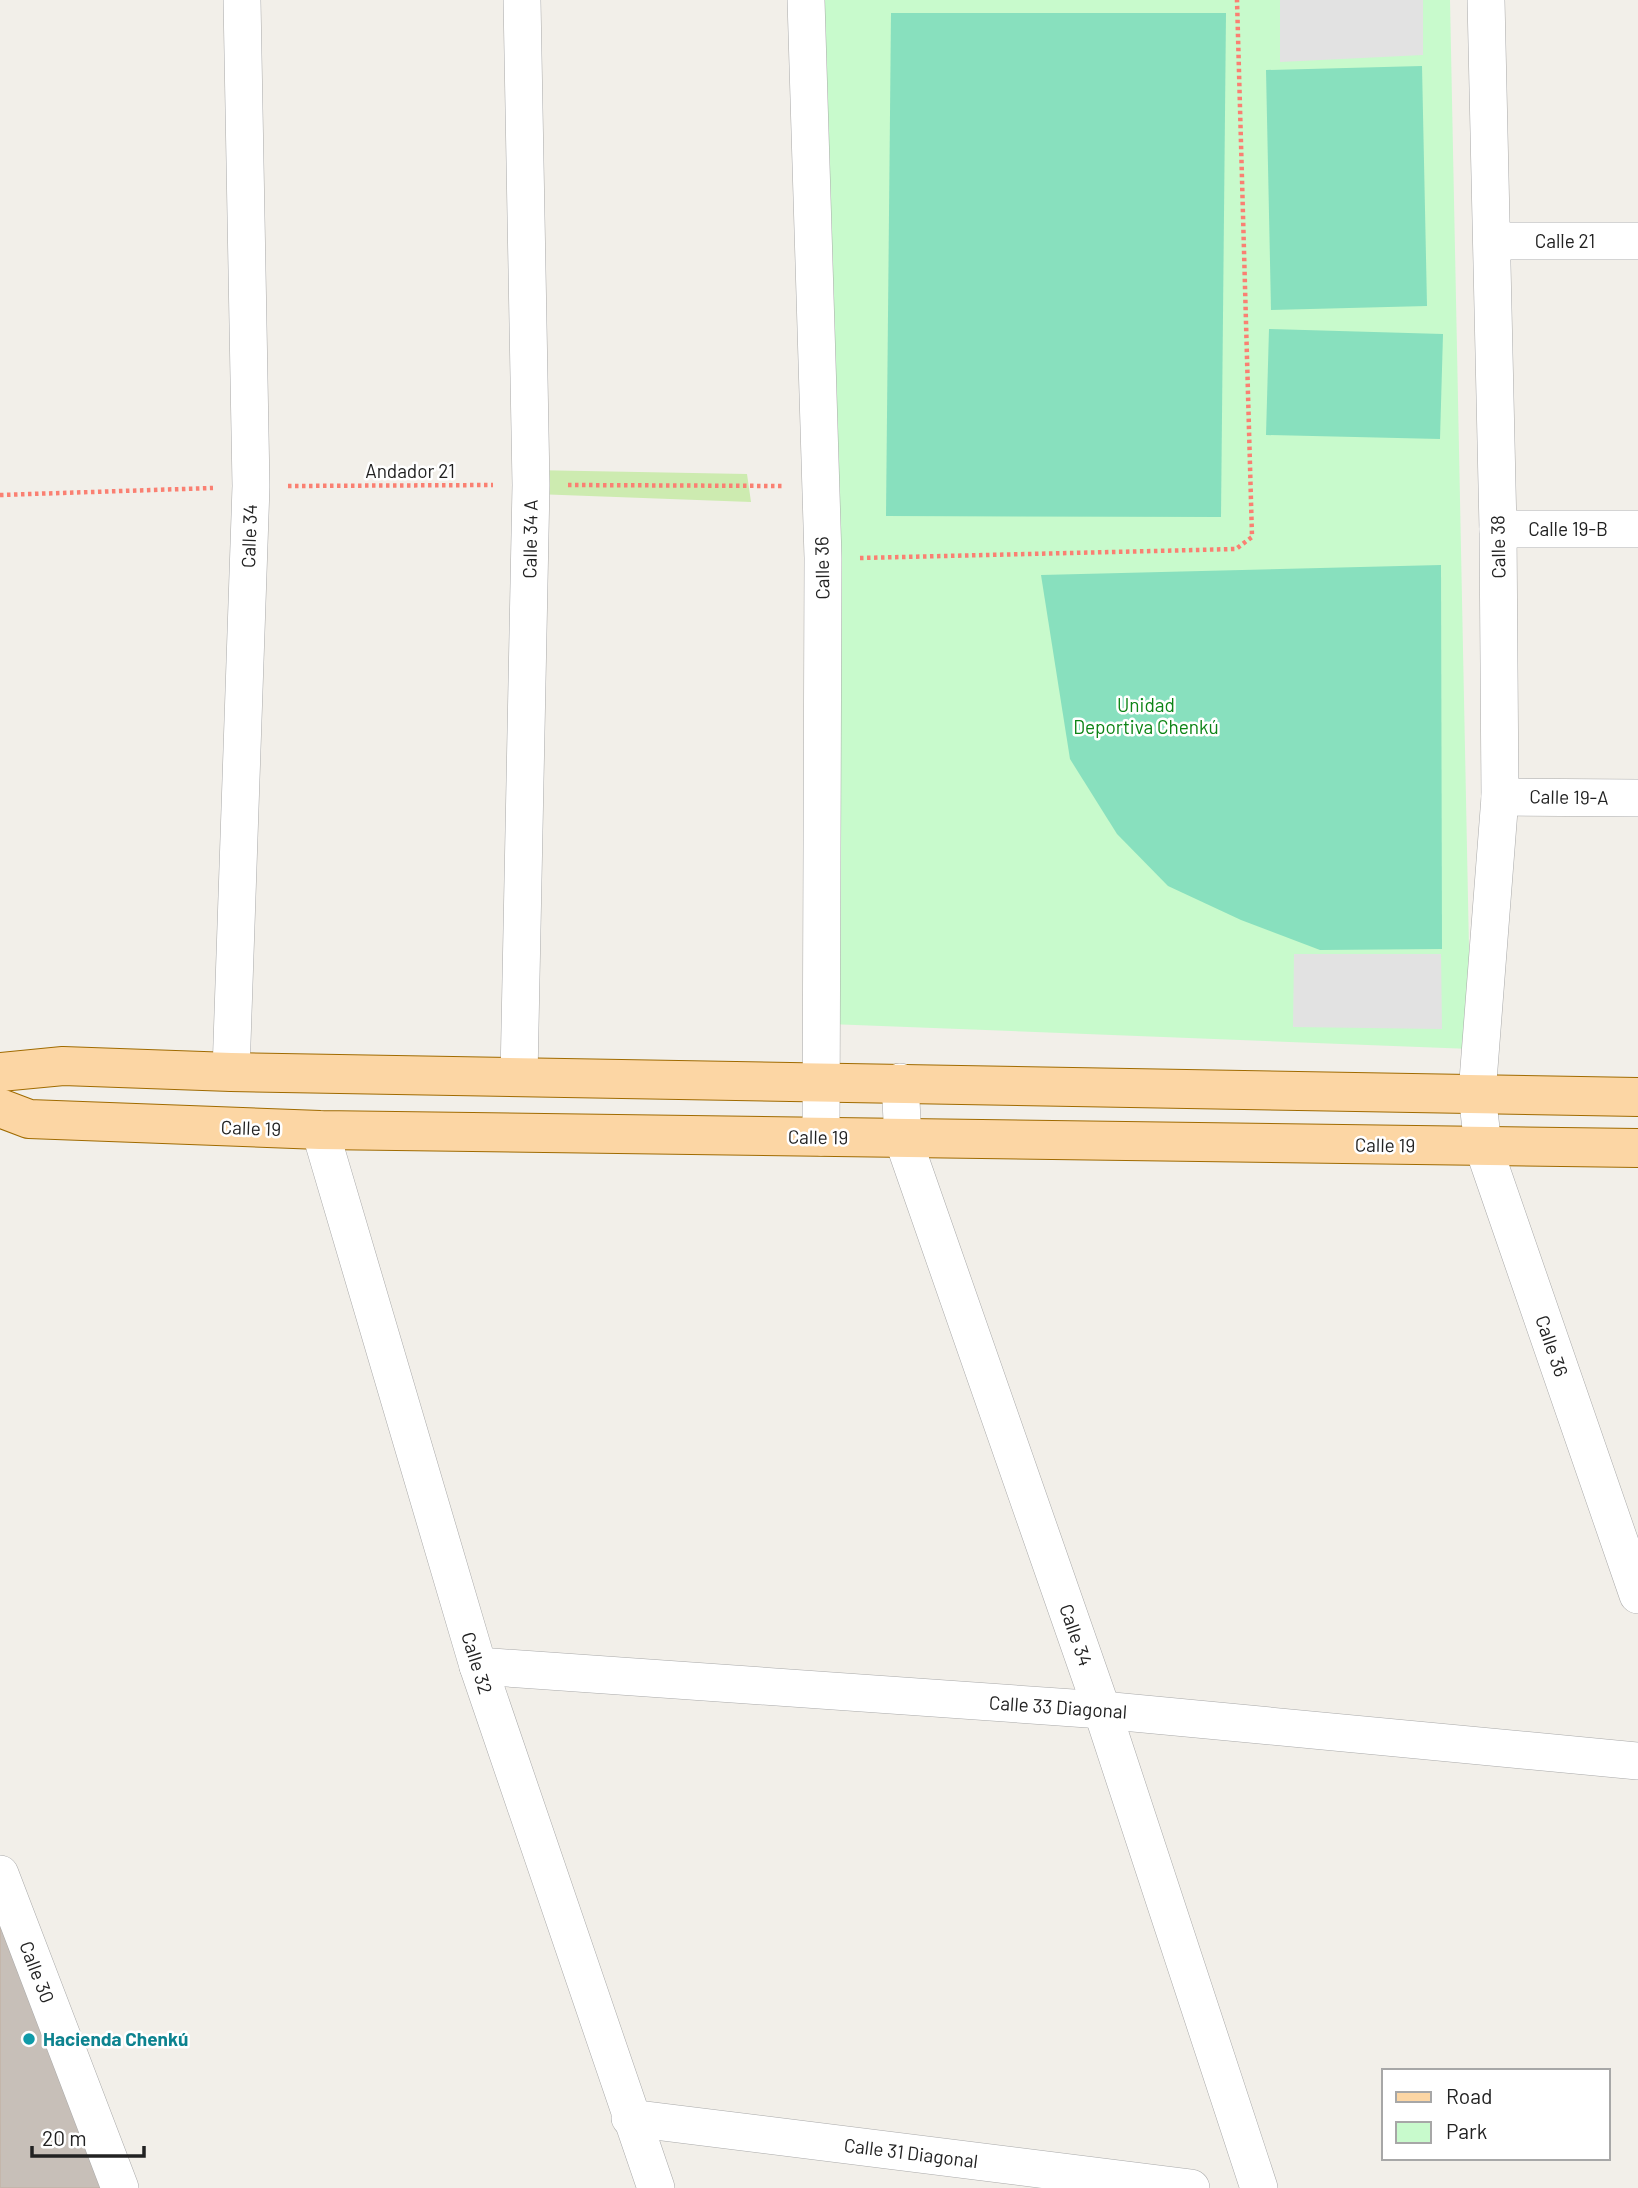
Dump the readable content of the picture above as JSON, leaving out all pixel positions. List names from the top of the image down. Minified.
{"streets":{"main road":["Calle 19"],"street":["Calle 21","Calle 19-B","Calle 34","Calle 34 A","Calle 38","Calle 36","Calle 19-A","Calle 32","Calle 33 Diagonal","Calle 30","Calle 31 Diagonal"],"path":["Andador 21"]},"crossings":[["Calle 21","Calle 38"],["Andador 21","Calle 34"],["Andador 21","Calle 34 A"],["Andador 21","Calle 36"],["Calle 19-B","Calle 38"],["Calle 34","Calle 19"],["Calle 34","Calle 33 Diagonal"],["Calle 38","Calle 36"],["Calle 38","Calle 19-A"],["Calle 36","Calle 19"],["Calle 19","Calle 32"],["Calle 32","Calle 33 Diagonal"],["Calle 32","Calle 31 Diagonal"]],"parks":["Unidad Deportiva Chenkú"],"places":["Hacienda Chenkú"],"legend":["Road","Park"],"scale_bar":"20 m"}
